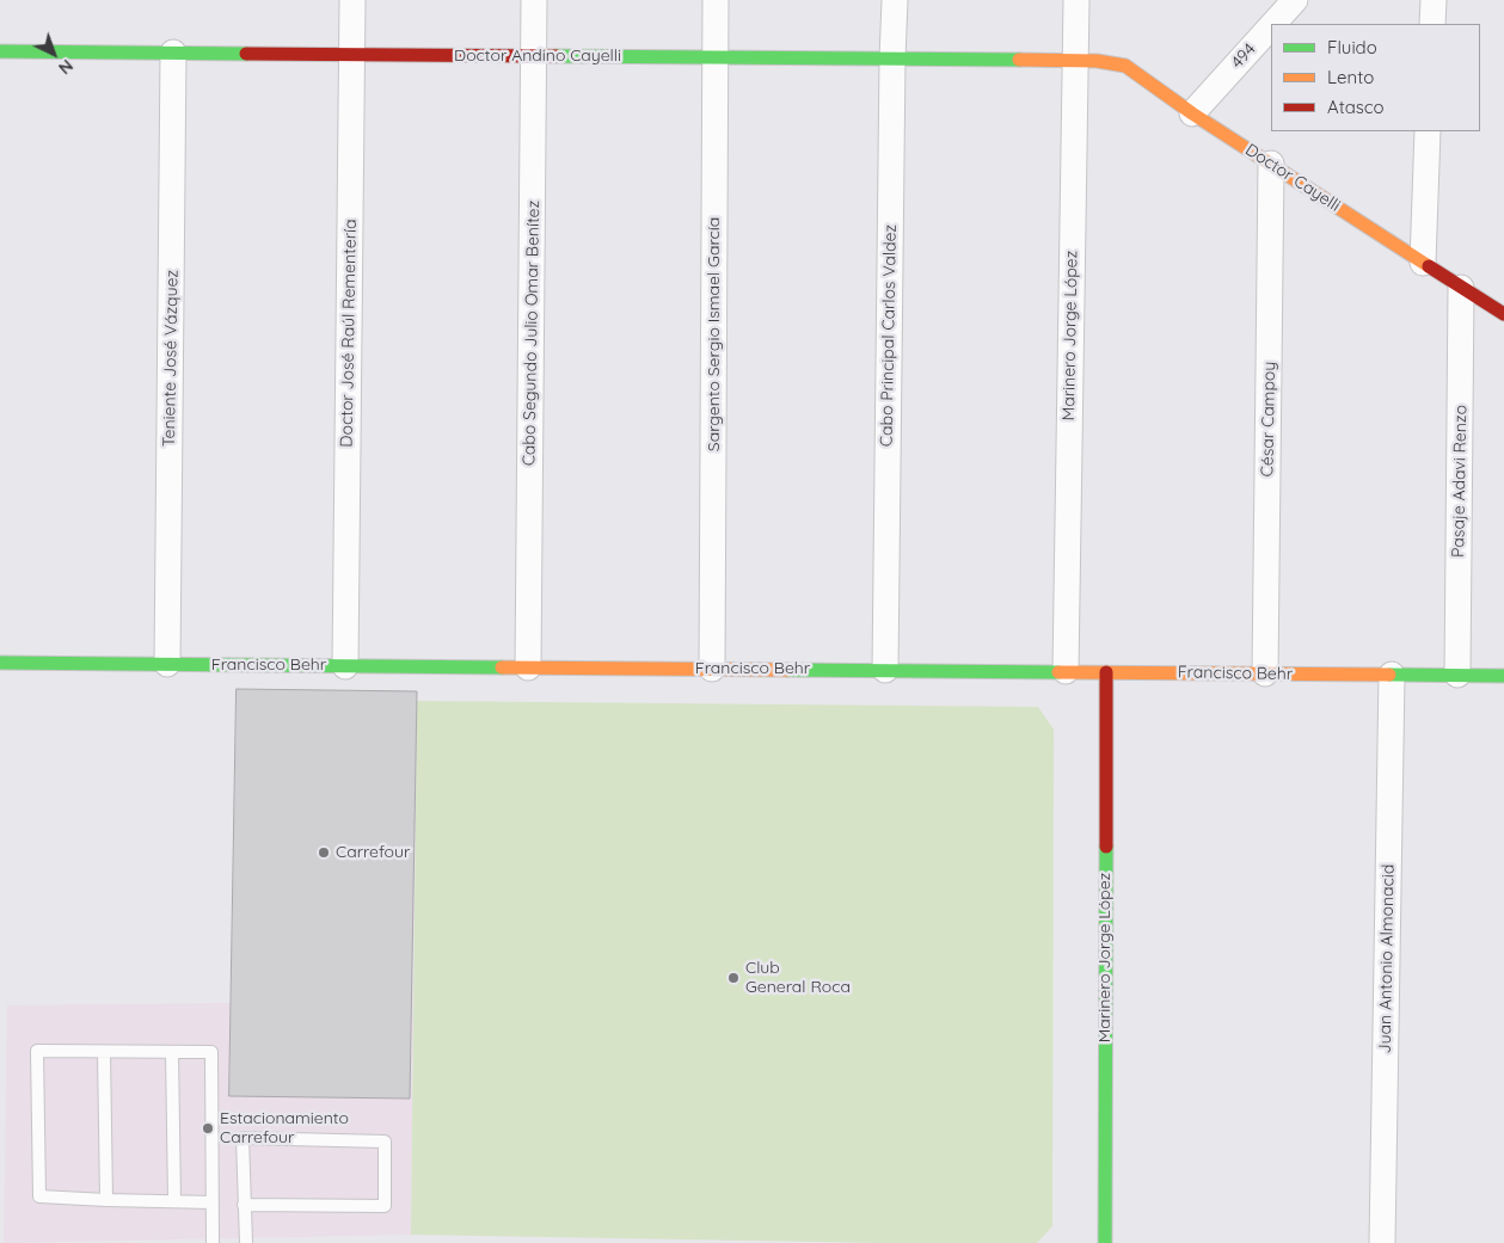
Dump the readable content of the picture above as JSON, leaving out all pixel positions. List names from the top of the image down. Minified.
{"streets":{"street":["Doctor Andino Cayelli","494","Doctor Cayelli","Doctor José Raúl Rementería","Cabo Segundo Julio Omar Benítez","Sargento Sergio Ismael García","Cabo Principal Carlos Valdez","Marinero Jorge López","Teniente José Vázquez","César Campoy","Pasaje Adavi Renzo","Francisco Behr","Juan Antonio Almonacid"]},"crossings":[["Doctor Andino Cayelli","Doctor Cayelli"],["Doctor Andino Cayelli","Doctor José Raúl Rementería"],["Doctor Andino Cayelli","Cabo Segundo Julio Omar Benítez"],["Doctor Andino Cayelli","Sargento Sergio Ismael García"],["Doctor Andino Cayelli","Cabo Principal Carlos Valdez"],["Doctor Andino Cayelli","Marinero Jorge López"],["Doctor Andino Cayelli","Teniente José Vázquez"],["494","Doctor Cayelli"],["Doctor Cayelli","Marinero Jorge López"],["Doctor Cayelli","César Campoy"],["Doctor Cayelli","Pasaje Adavi Renzo"],["Doctor José Raúl Rementería","Francisco Behr"],["Cabo Segundo Julio Omar Benítez","Francisco Behr"],["Sargento Sergio Ismael García","Francisco Behr"],["Cabo Principal Carlos Valdez","Francisco Behr"],["Marinero Jorge López","Francisco Behr"],["Teniente José Vázquez","Francisco Behr"],["César Campoy","Francisco Behr"],["Pasaje Adavi Renzo","Francisco Behr"],["Francisco Behr","Juan Antonio Almonacid"]],"places":["Carrefour","Club General Roca","Estacionamiento Carrefour"],"legend":["Fluido","Lento","Atasco"],"north":"bottom right"}
